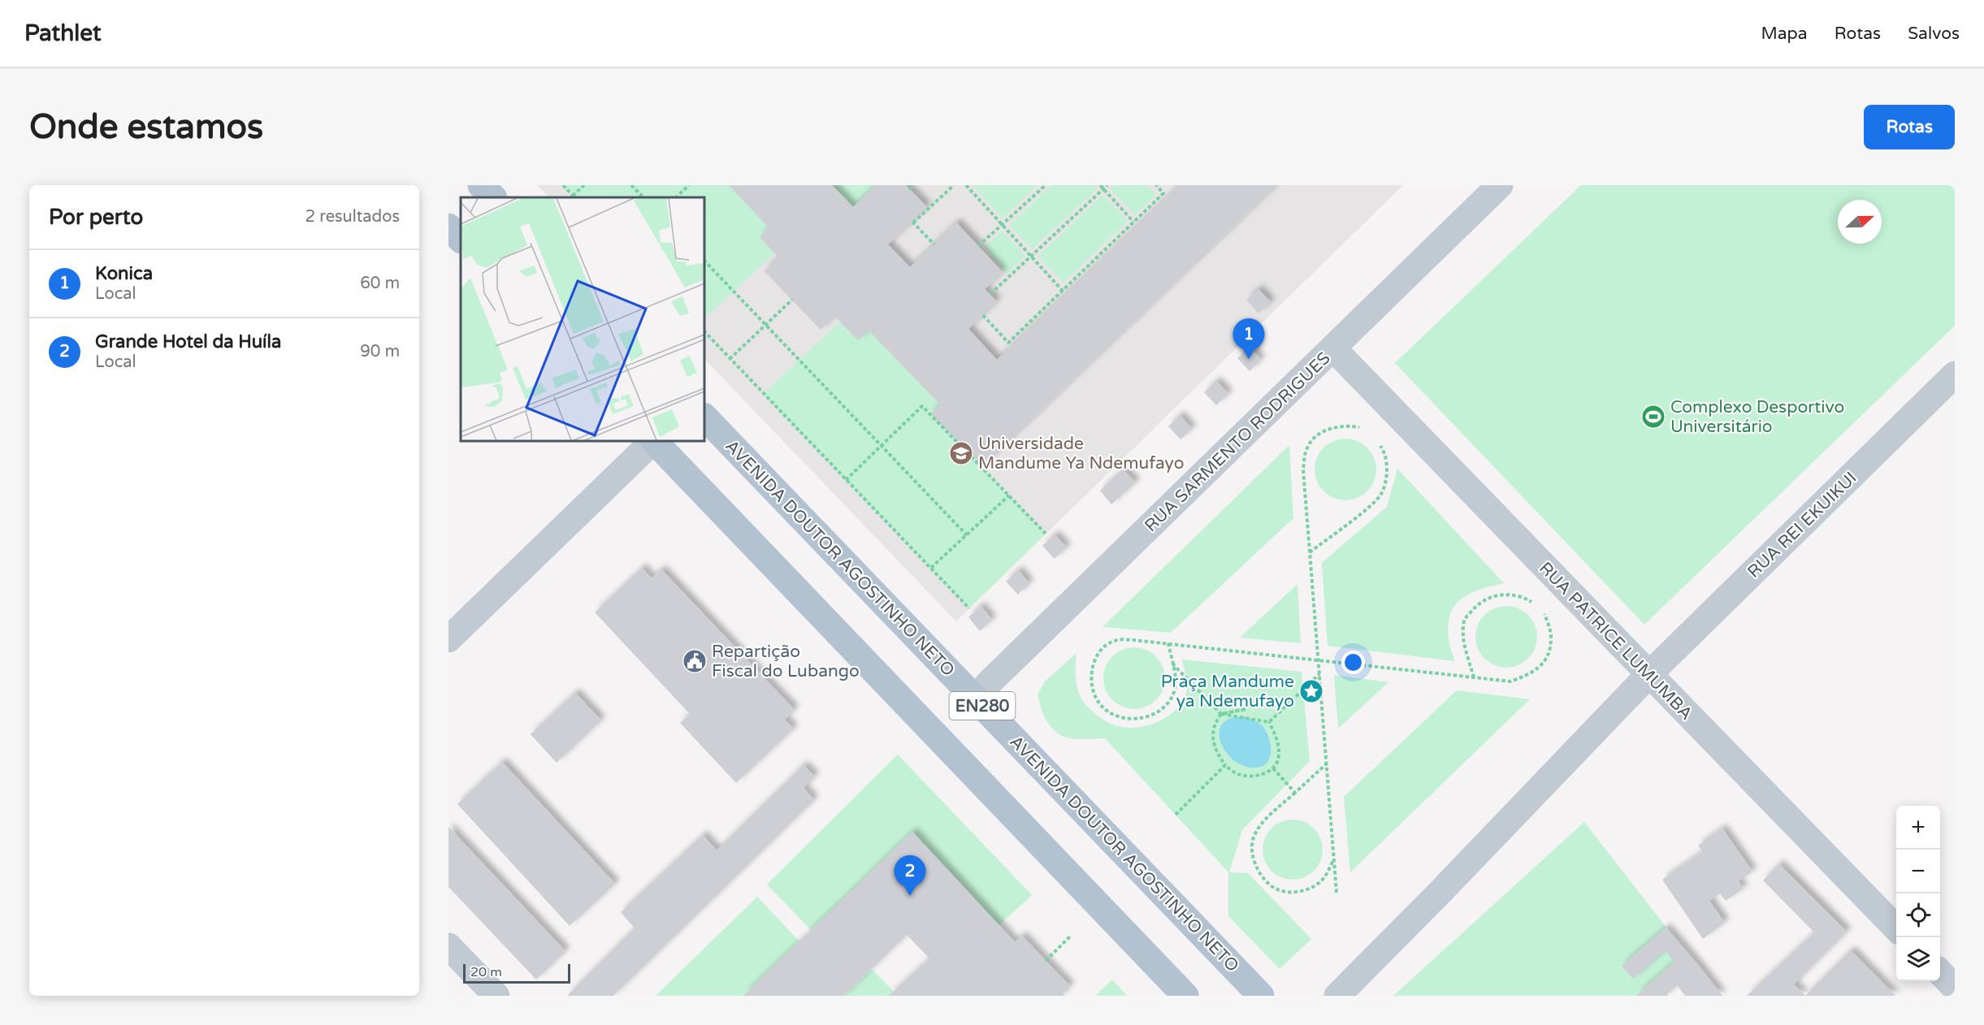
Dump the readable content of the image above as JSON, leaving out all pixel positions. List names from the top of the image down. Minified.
{"streets":{"main road":["AVENIDA DOUTOR AGOSTINHO NETO","EN280"],"street":["RUA SARMENTO RODRIGUES","RUA REI EKUIKUI","RUA PATRICE LUMUMBA"]},"crossings":[["RUA SARMENTO RODRIGUES","AVENIDA DOUTOR AGOSTINHO NETO"],["RUA SARMENTO RODRIGUES","RUA PATRICE LUMUMBA"],["RUA REI EKUIKUI","RUA PATRICE LUMUMBA"]],"places":{"sports":["Complexo Desportivo Universitário"],"school or university":["Universidade Mandume Ya Ndemufayo"],"public building":["Repartição Fiscal do Lubango"],"place":["Praça Mandume ya Ndemufayo"]},"scale_bar":"20 m","north":"right","page":{"header":"Pathlet","nav":["Mapa","Rotas","Salvos"],"buttons":"Rotas","title":"Onde estamos","heading":["Por perto","2 resultados"],"list":[{"mark":"1","name":"Konica","note":"Local","value":"60 m"},{"mark":"2","name":"Grande Hotel da Huíla","note":"Local","value":"90 m"}],"pins":["1","2"],"map_buttons":["+","−"],"scale":"20 m"}}
